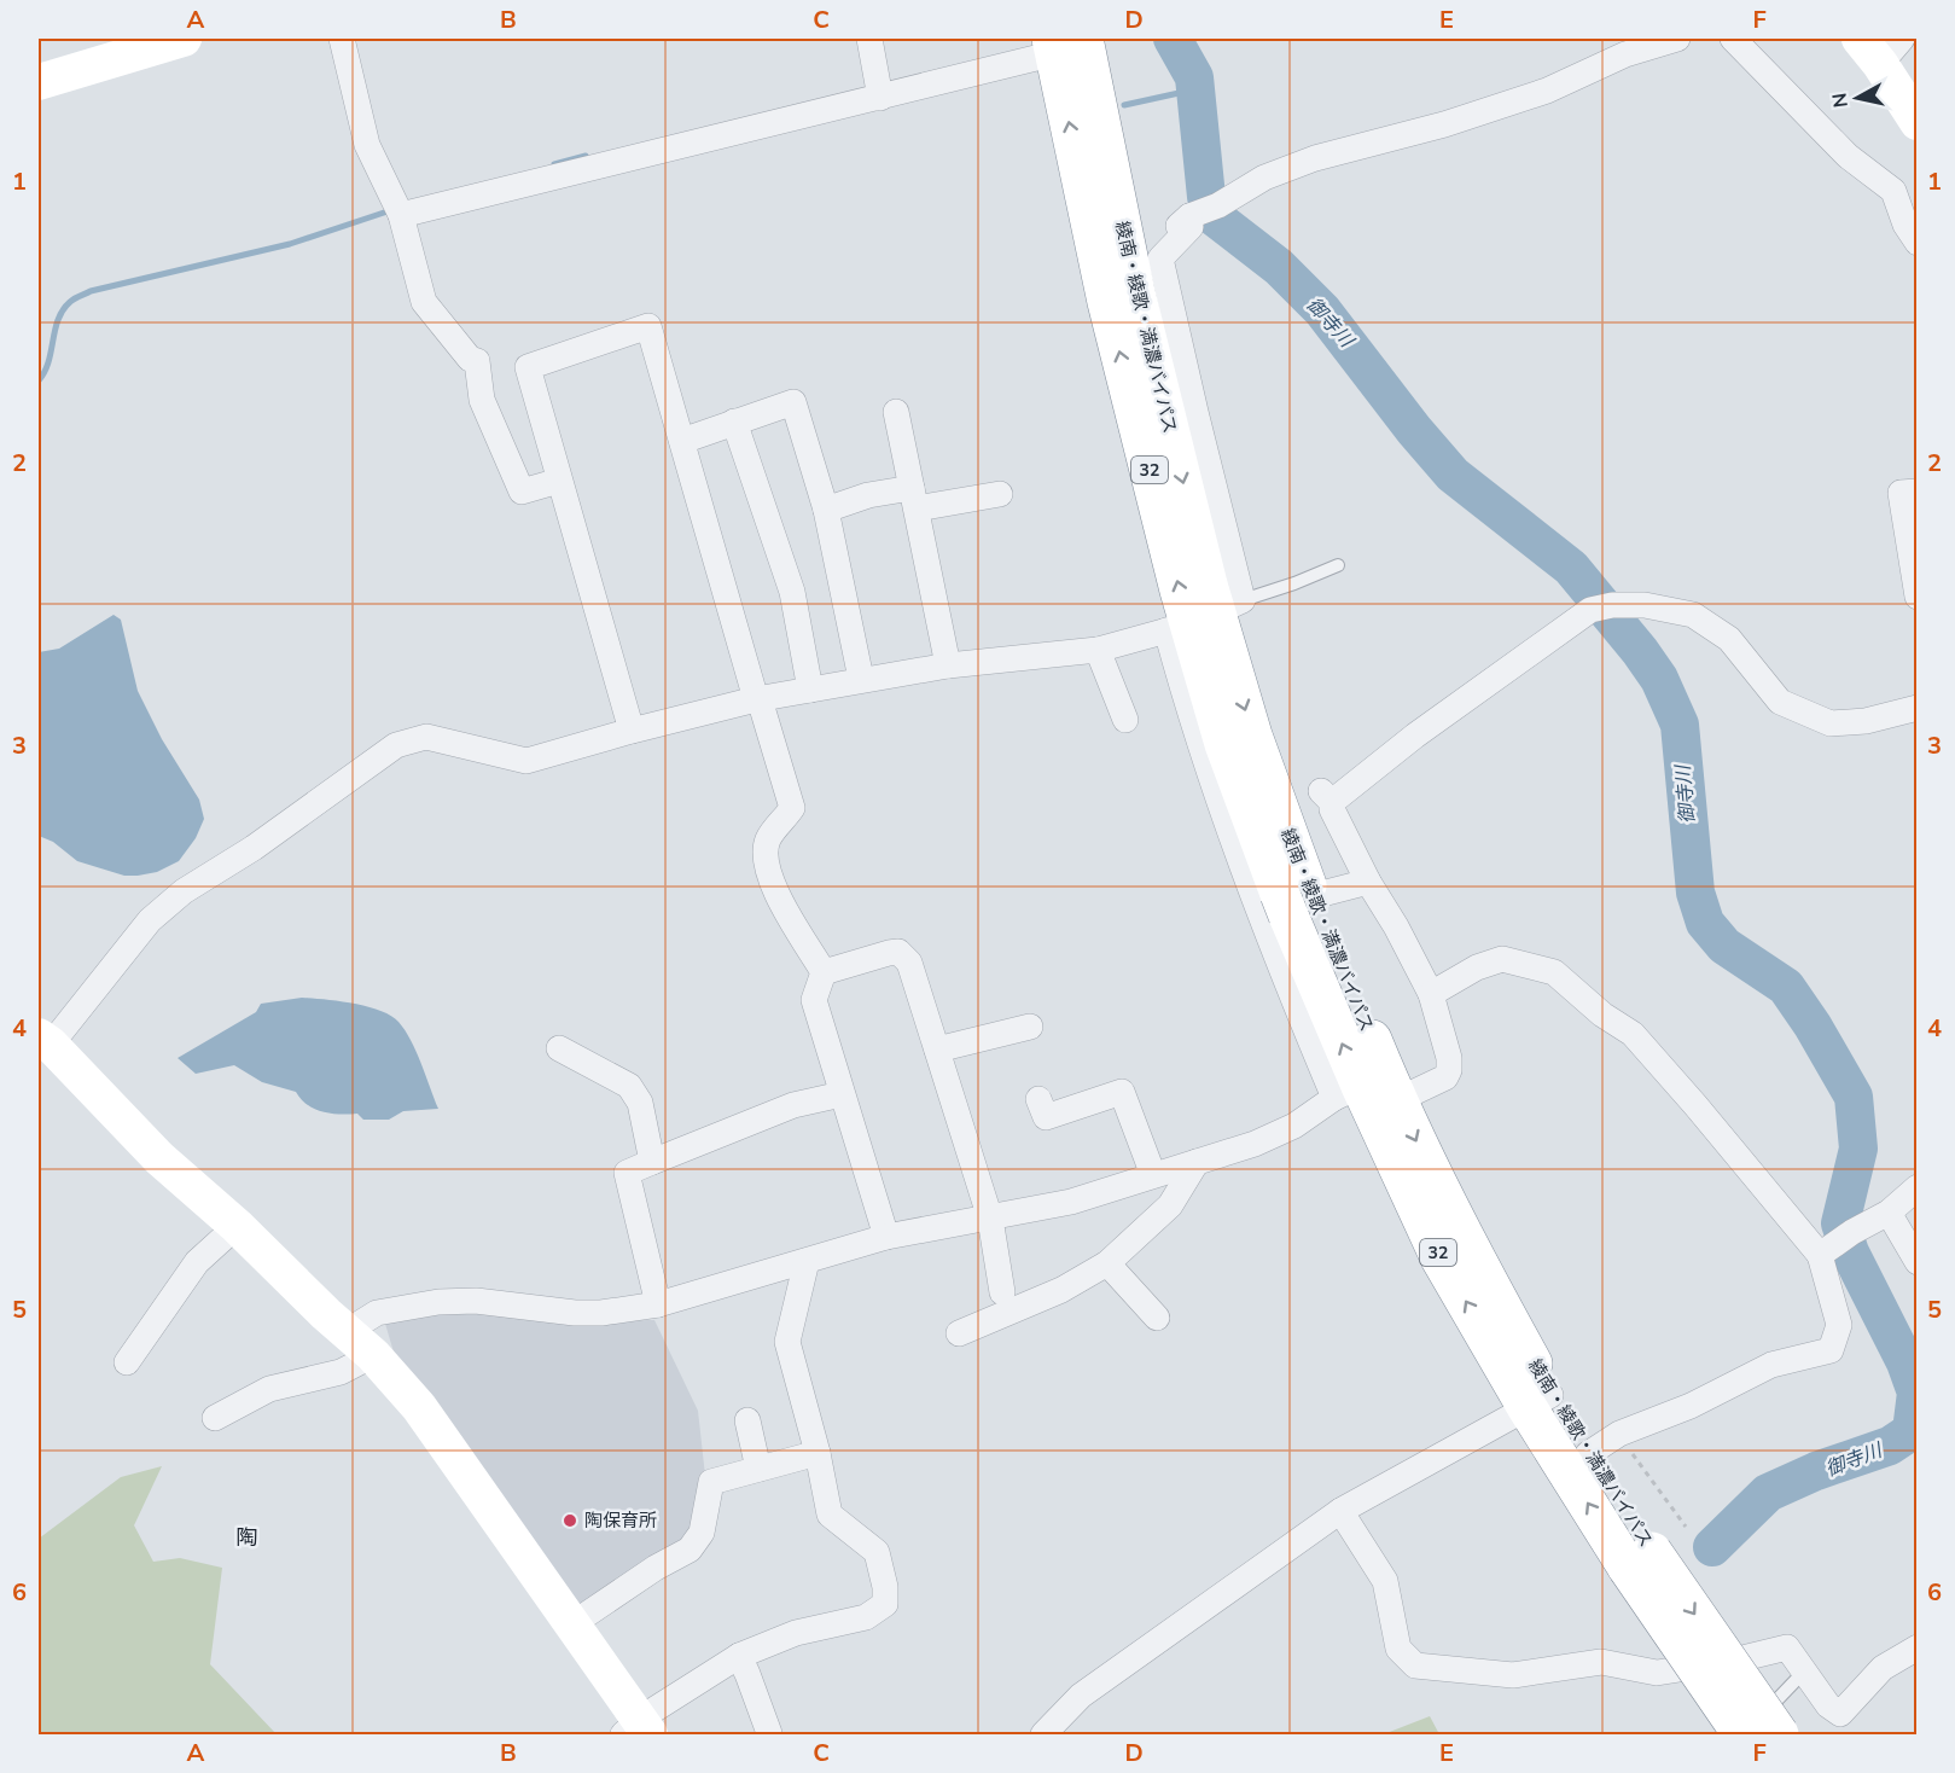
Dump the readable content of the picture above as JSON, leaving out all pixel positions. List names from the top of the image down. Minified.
{"streets":{"highway":["綾南・綾歌・満濃バイパス","32"]},"districts":["陶"],"water":["御寺川"],"places":["陶保育所"],"north":"left","grid":{"columns":["A","B","C","D","E","F"],"rows":["1","2","3","4","5","6"]}}
